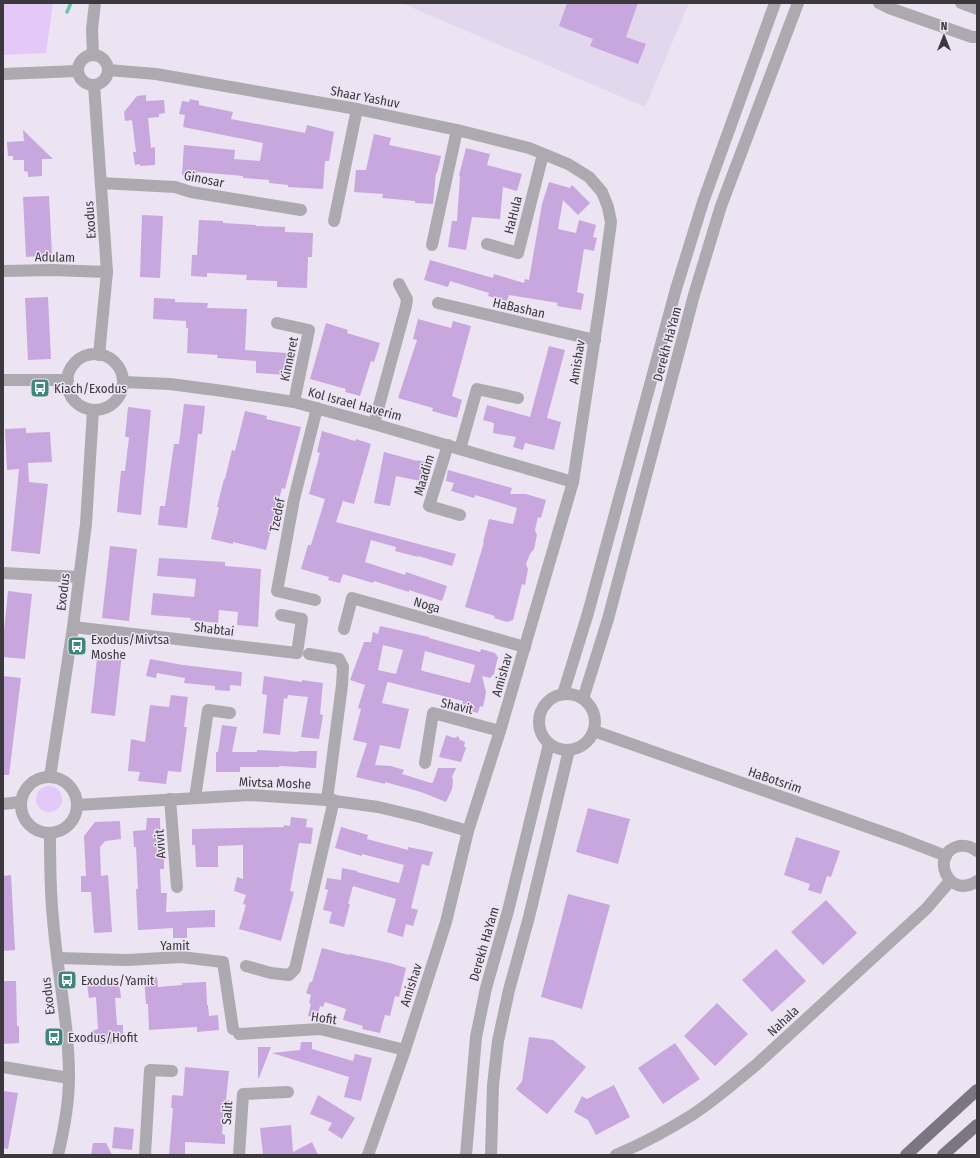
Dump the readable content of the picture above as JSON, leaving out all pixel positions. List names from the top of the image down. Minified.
{"streets":{"street":["Shaar Yashuv","Ginosar","HaHula","Exodus","Adulam","HaBashan","Derekh HaYam","Kinneret","Amishav","Kol Israel Haverim","Maadim","Tzedef","Noga","Shabtai","Shavit","HaBotsrim","Mivtsa Moshe","Avivit","Yamit","Hofit","Nahala","Salit"]},"crossings":[["Shaar Yashuv","HaHula"],["Shaar Yashuv","Exodus"],["Shaar Yashuv","Amishav"],["Ginosar","Exodus"],["Exodus","Adulam"],["Exodus","Kol Israel Haverim"],["Exodus","Shabtai"],["Exodus","Mivtsa Moshe"],["Exodus","Yamit"],["HaBashan","Amishav"],["Derekh HaYam","HaBotsrim"],["Kinneret","Kol Israel Haverim"],["Amishav","Kol Israel Haverim"],["Amishav","Noga"],["Amishav","Shavit"],["Amishav","Mivtsa Moshe"],["Amishav","Hofit"],["Kol Israel Haverim","Maadim"],["Kol Israel Haverim","Tzedef"],["Mivtsa Moshe","Avivit"],["Yamit","Hofit"]],"places":{"bus stop":["Kiach/Exodus","Exodus/Mivtsa Moshe","Exodus/Yamit","Exodus/Hofit"]},"north":"top"}
